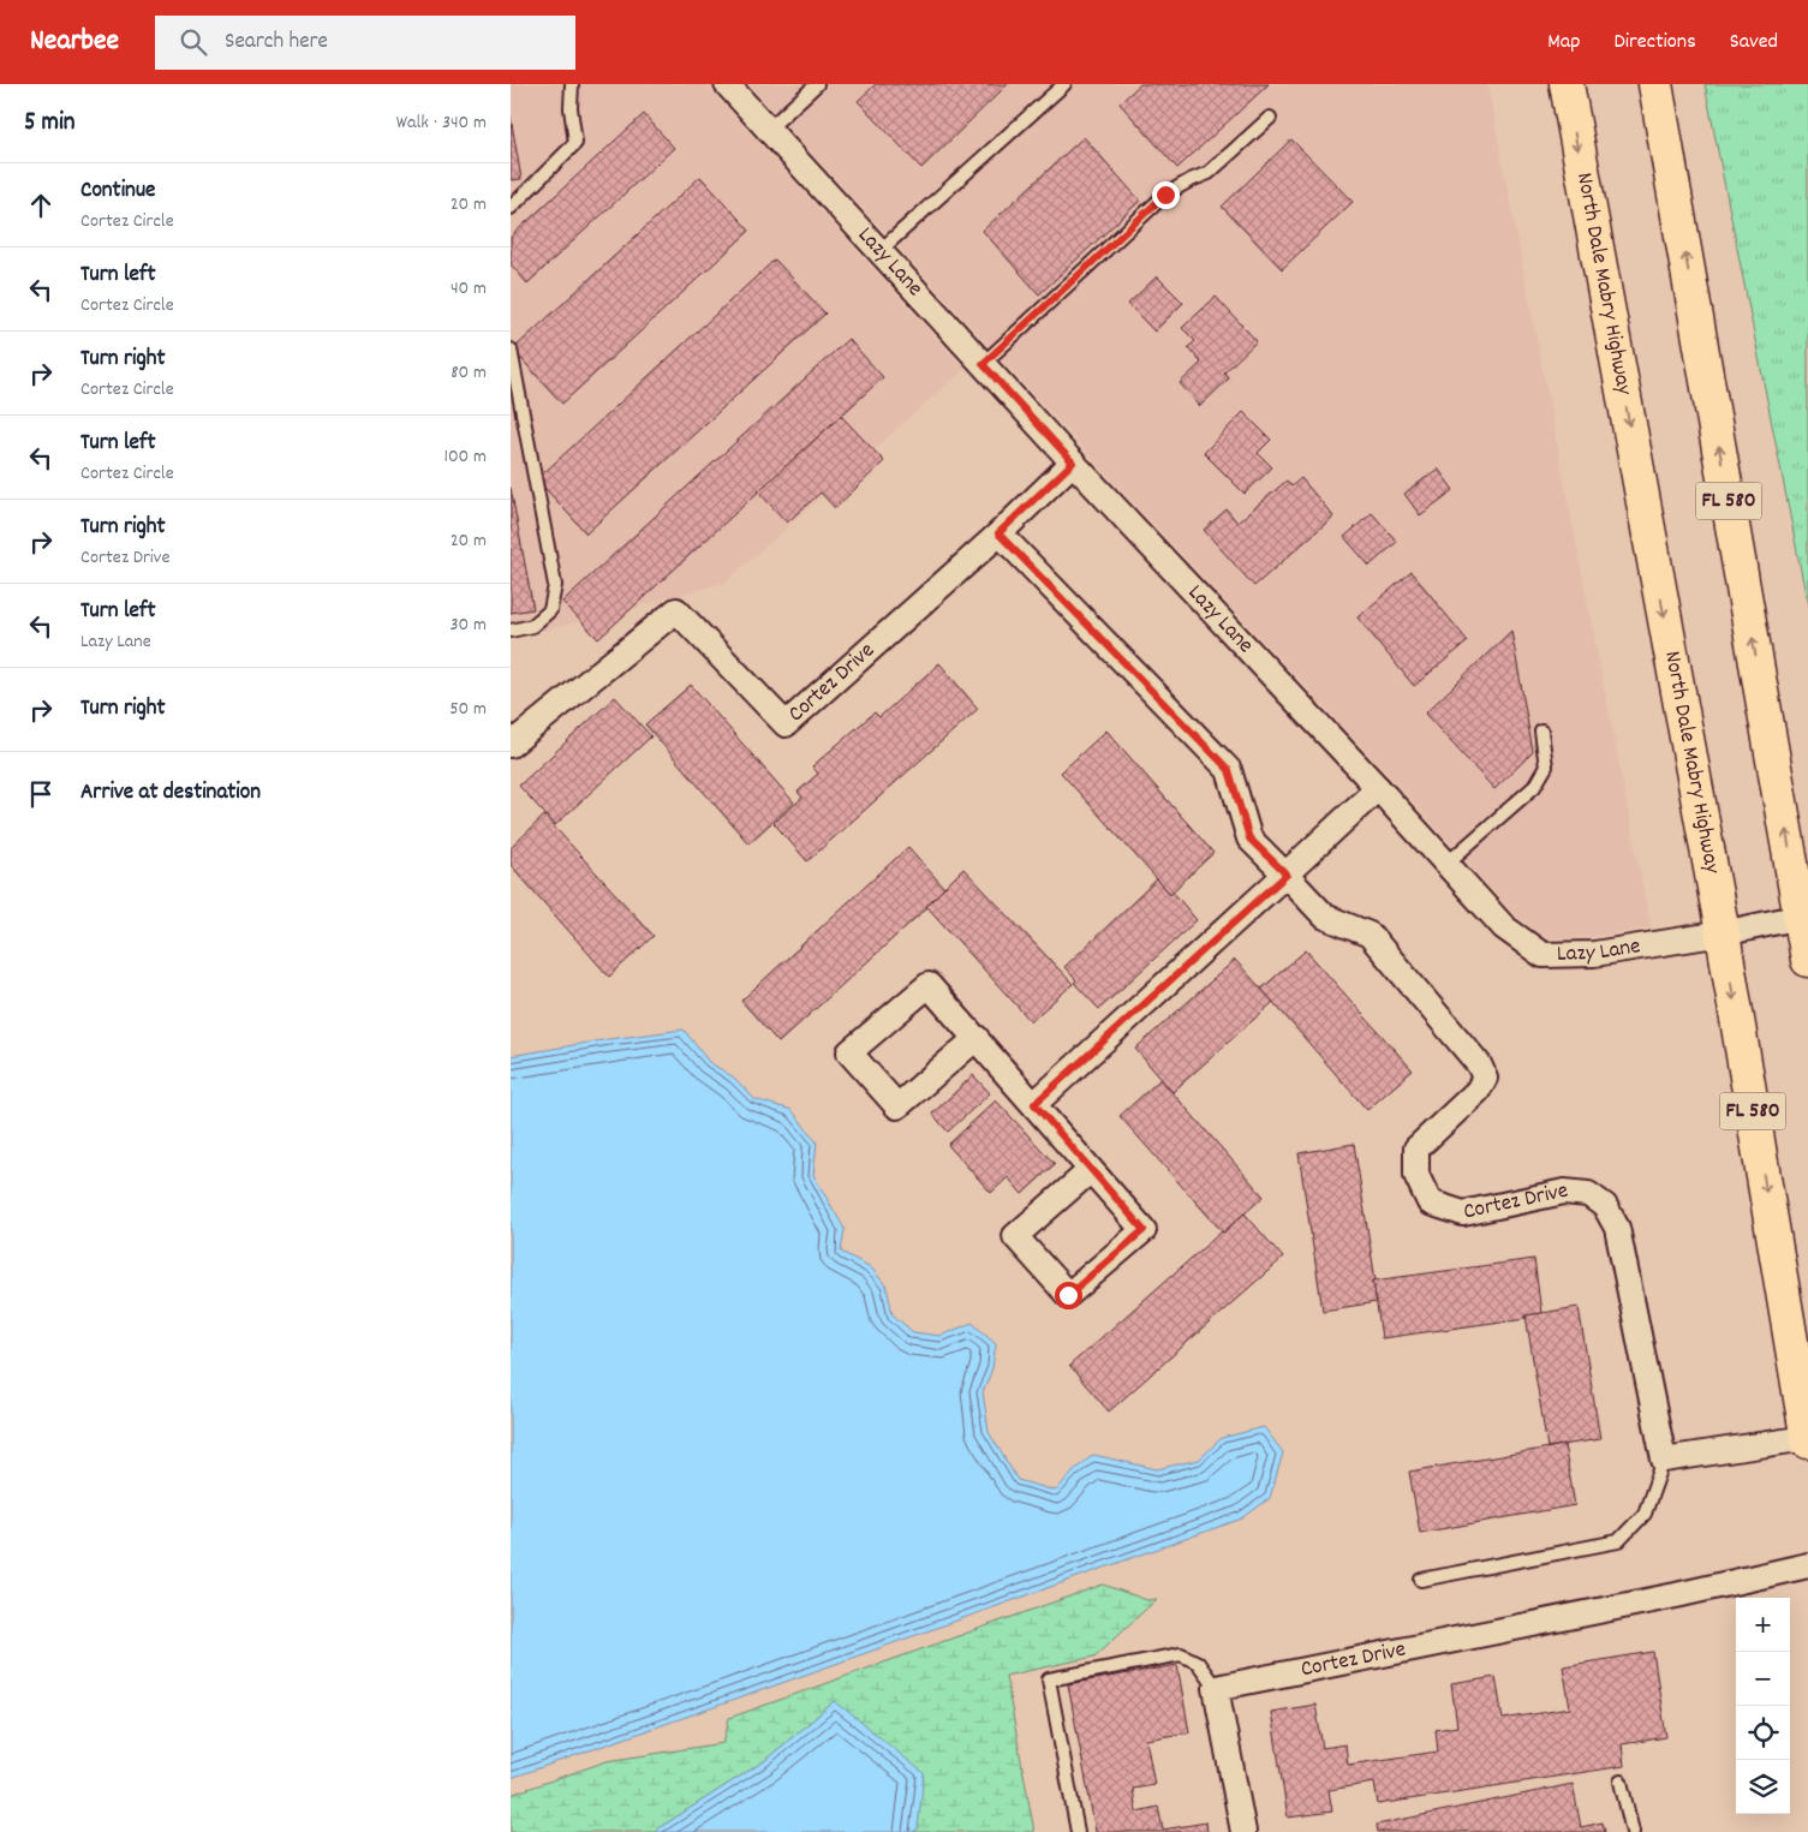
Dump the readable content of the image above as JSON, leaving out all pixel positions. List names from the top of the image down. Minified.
{"streets":{"main road":["North Dale Mabry Highway","FL 580"],"street":["Lazy Lane","Cortez Drive"]},"crossings":[["Lazy Lane","North Dale Mabry Highway"],["Lazy Lane","FL 580"],["Lazy Lane","Cortez Drive"]],"page":{"header":"Nearbee","search":"Search here","nav":["Map","Directions","Saved"],"heading":["5 min","Walk · 340 m"],"list":[["Continue","Cortez Circle","20 m"],["Turn left","Cortez Circle","40 m"],["Turn right","Cortez Circle","80 m"],["Turn left","Cortez Circle","100 m"],["Turn right","Cortez Drive","20 m"],["Turn left","Lazy Lane","30 m"],["Turn right","50 m"],"Arrive at destination"],"map_buttons":["+","−"]}}
